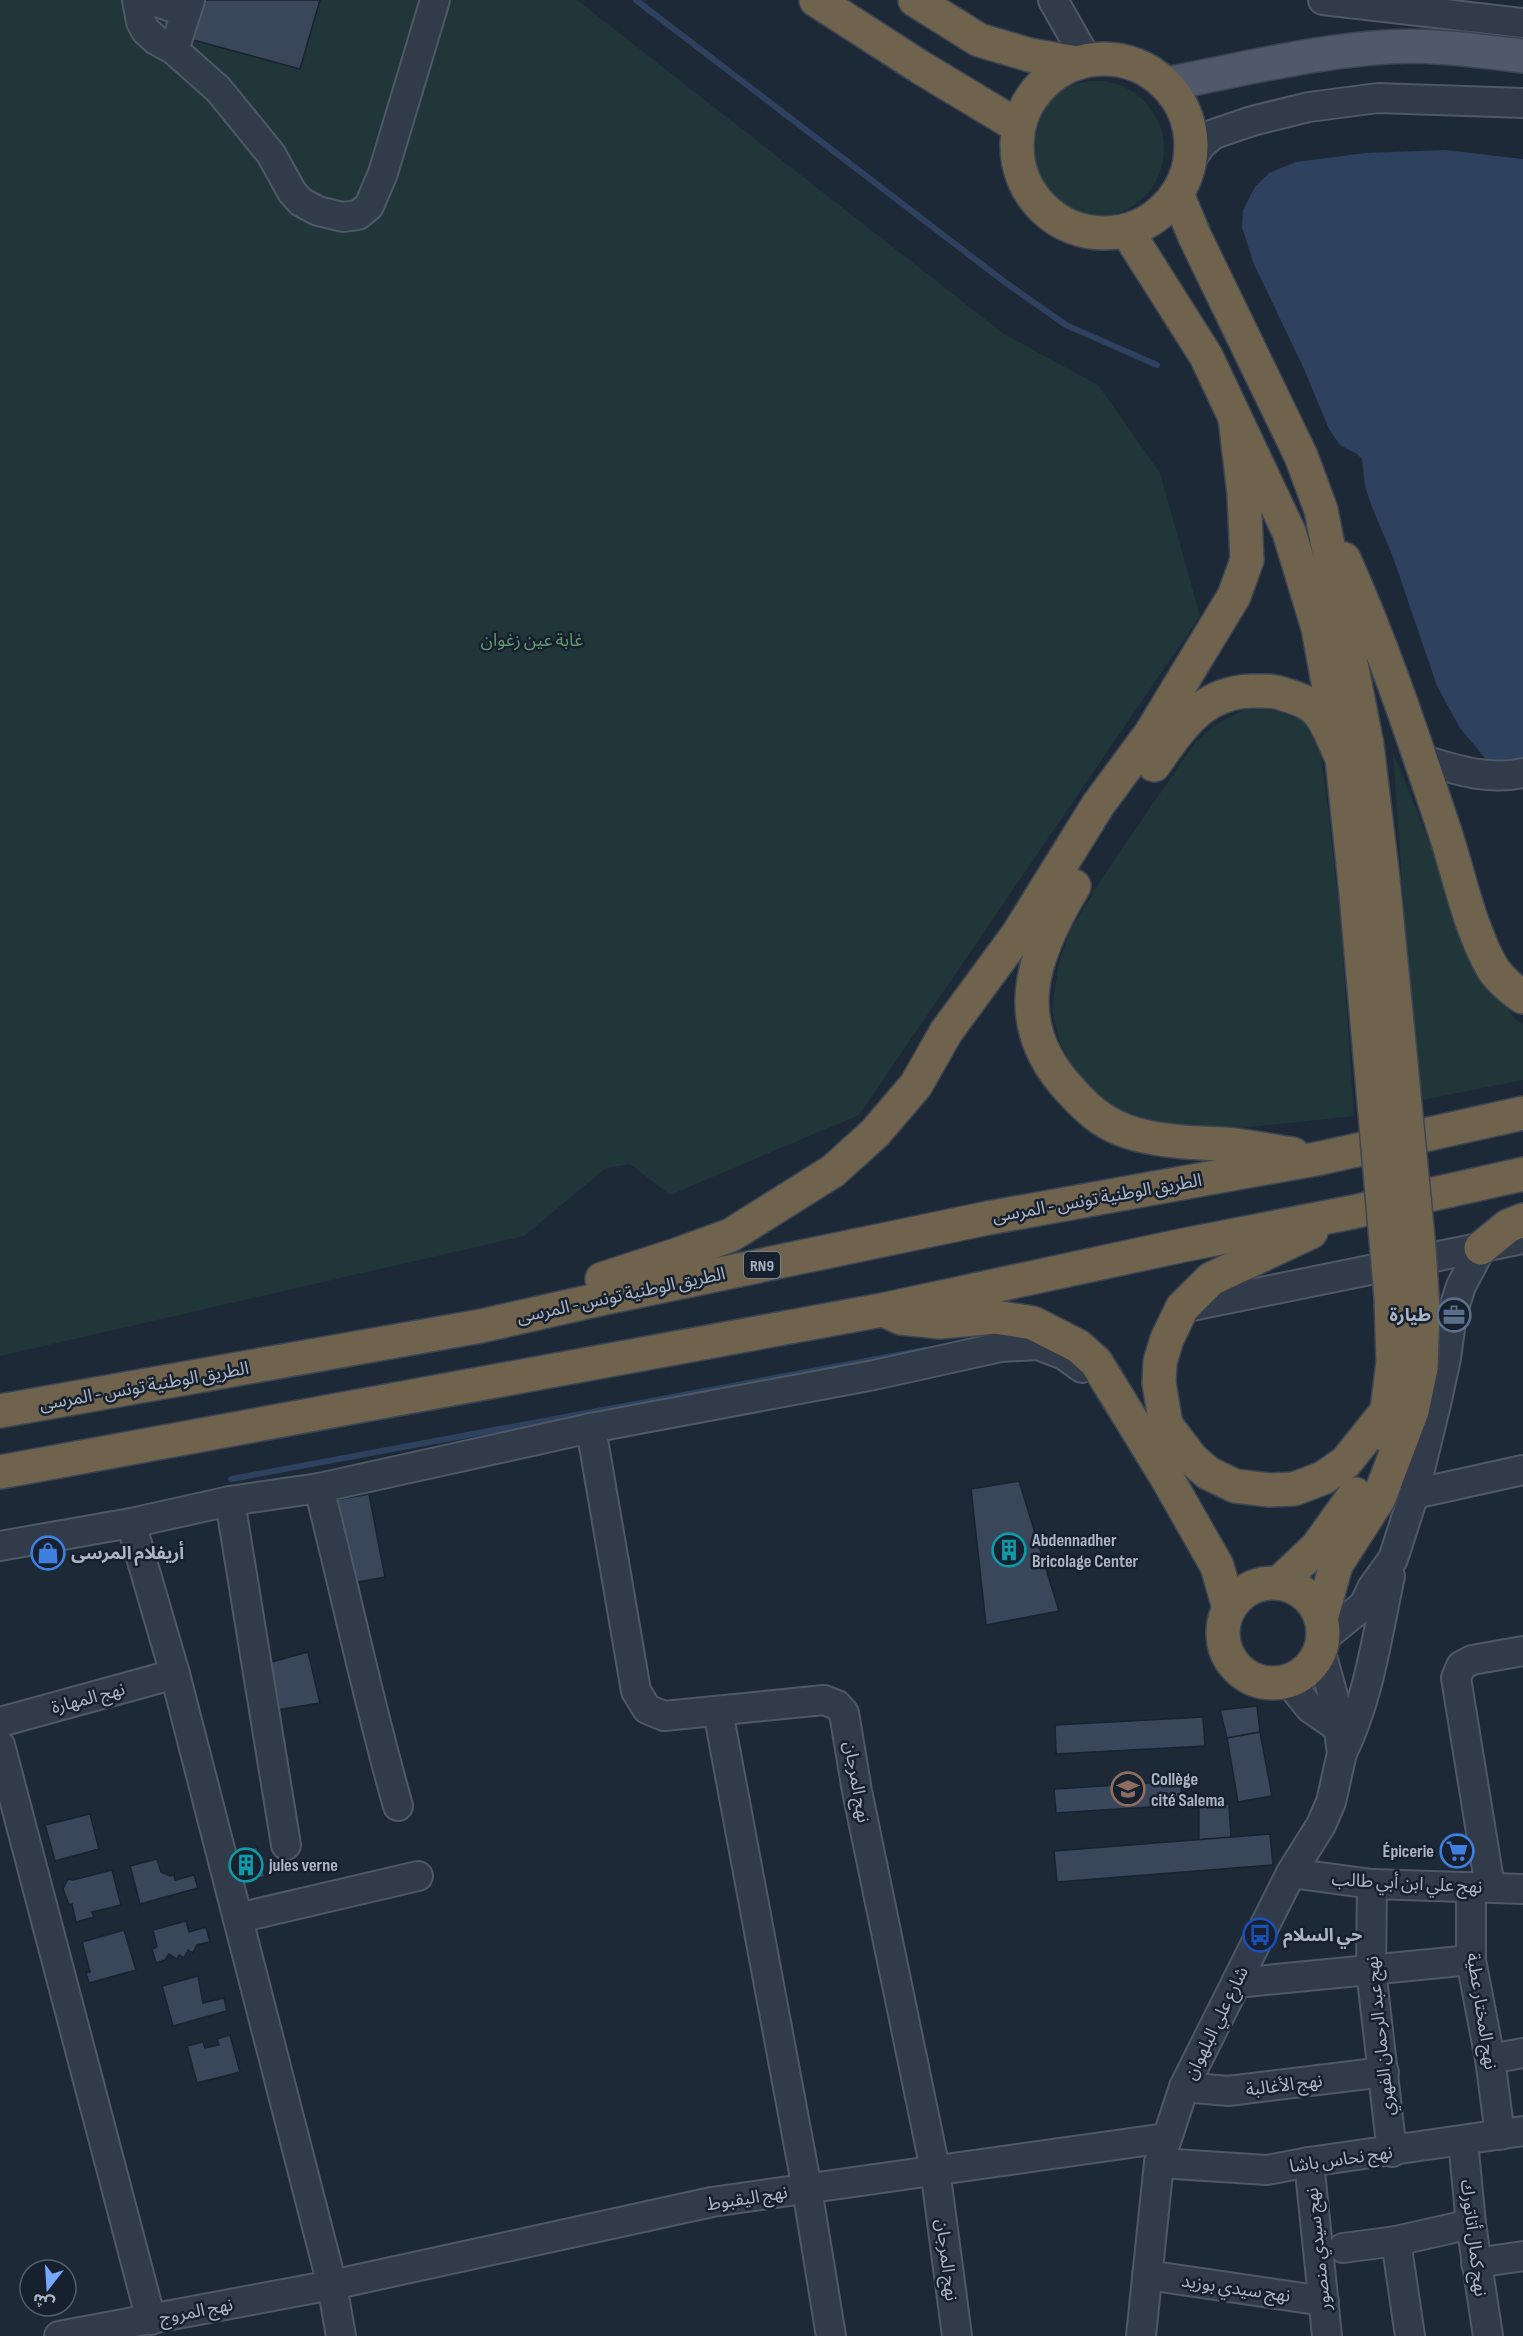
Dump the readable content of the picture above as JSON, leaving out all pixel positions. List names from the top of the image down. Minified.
{"streets":{"highway":["الطريق الوطنية تونس - المرسى","RN9"],"street":["نهج المهارة","نهج المرجان","نهج علي ابن أبي طالب","نهج المختار عطية","شارع علي البلهوان","نهج عبد الرحمان الفهري","نهج الأغالبة","نهج نحاس باشا","نهج اليقبوط","نهج كمال أتاتورك","نهج سيدي منصور","نهج سيدي بوزيد","نهج المروج"]},"crossings":[["نهج المرجان","نهج اليقبوط"],["نهج علي ابن أبي طالب","نهج المختار عطية"],["نهج علي ابن أبي طالب","شارع علي البلهوان"],["نهج علي ابن أبي طالب","نهج عبد الرحمان الفهري"],["نهج المختار عطية","نهج نحاس باشا"],["شارع علي البلهوان","نهج الأغالبة"],["شارع علي البلهوان","نهج نحاس باشا"],["شارع علي البلهوان","نهج اليقبوط"],["شارع علي البلهوان","نهج سيدي بوزيد"],["نهج عبد الرحمان الفهري","نهج الأغالبة"],["نهج عبد الرحمان الفهري","نهج نحاس باشا"],["نهج نحاس باشا","نهج اليقبوط"],["نهج نحاس باشا","نهج كمال أتاتورك"],["نهج نحاس باشا","نهج سيدي منصور"],["نهج اليقبوط","نهج المروج"],["نهج سيدي منصور","نهج سيدي بوزيد"]],"parks":["غابة عين زغوان"],"places":{"office":["طيارة"],"building":["Abdennadher Bricolage Center","jules verne"],"shop":["أريفلام المرسى"],"school or university":["Collège cité Salema"],"supermarket":["Épicerie"],"bus stop":["حي السلام"]},"north":"bottom"}
